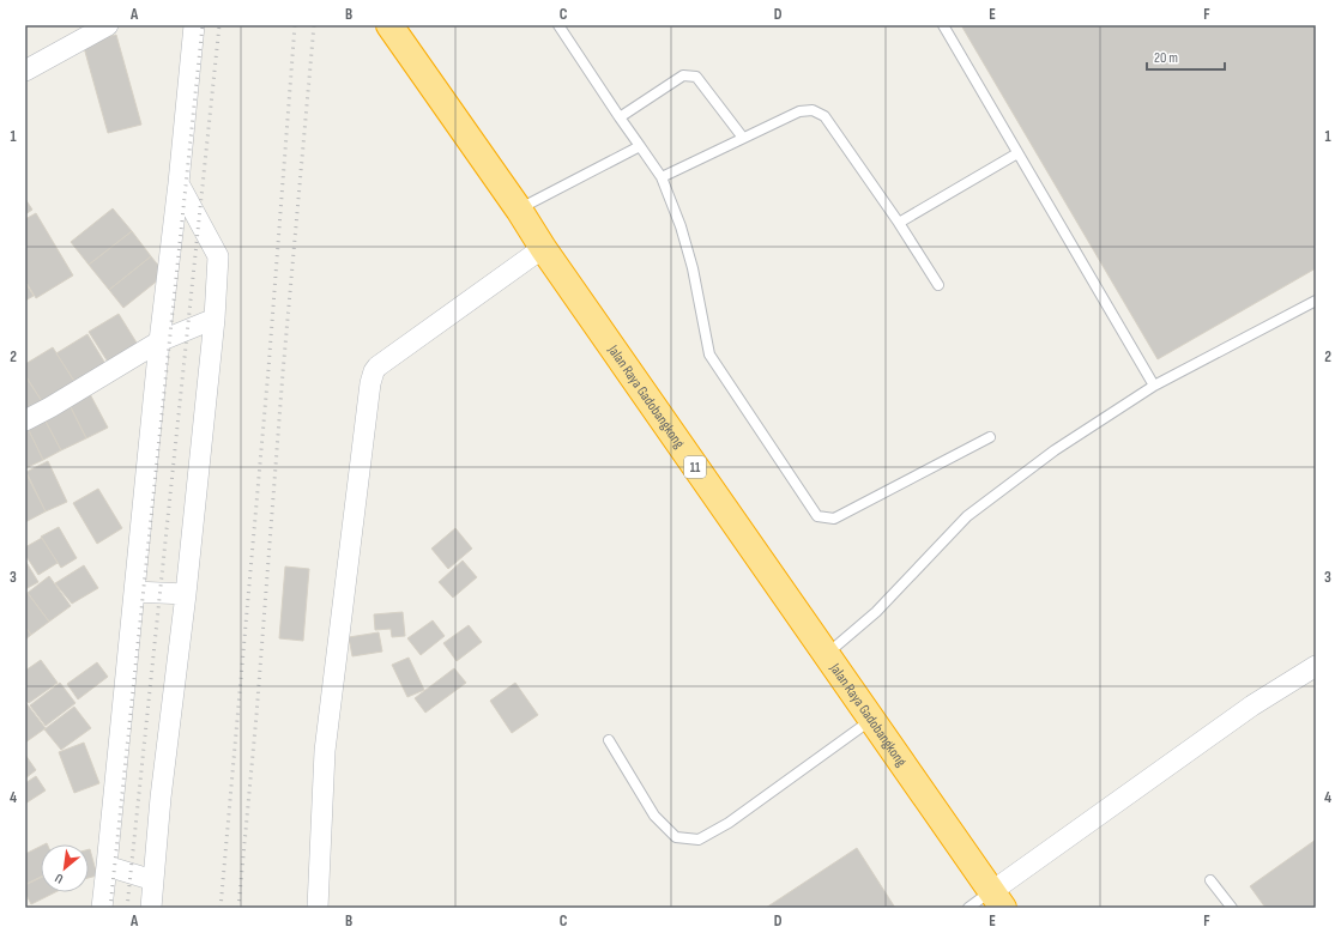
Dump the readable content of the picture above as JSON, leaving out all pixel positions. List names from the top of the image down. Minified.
{"streets":{"highway":["Jalan Raya Gadobangkong","11"]},"scale_bar":"20 m","north":"bottom left","grid":{"columns":["A","B","C","D","E","F"],"rows":["1","2","3","4"]}}
